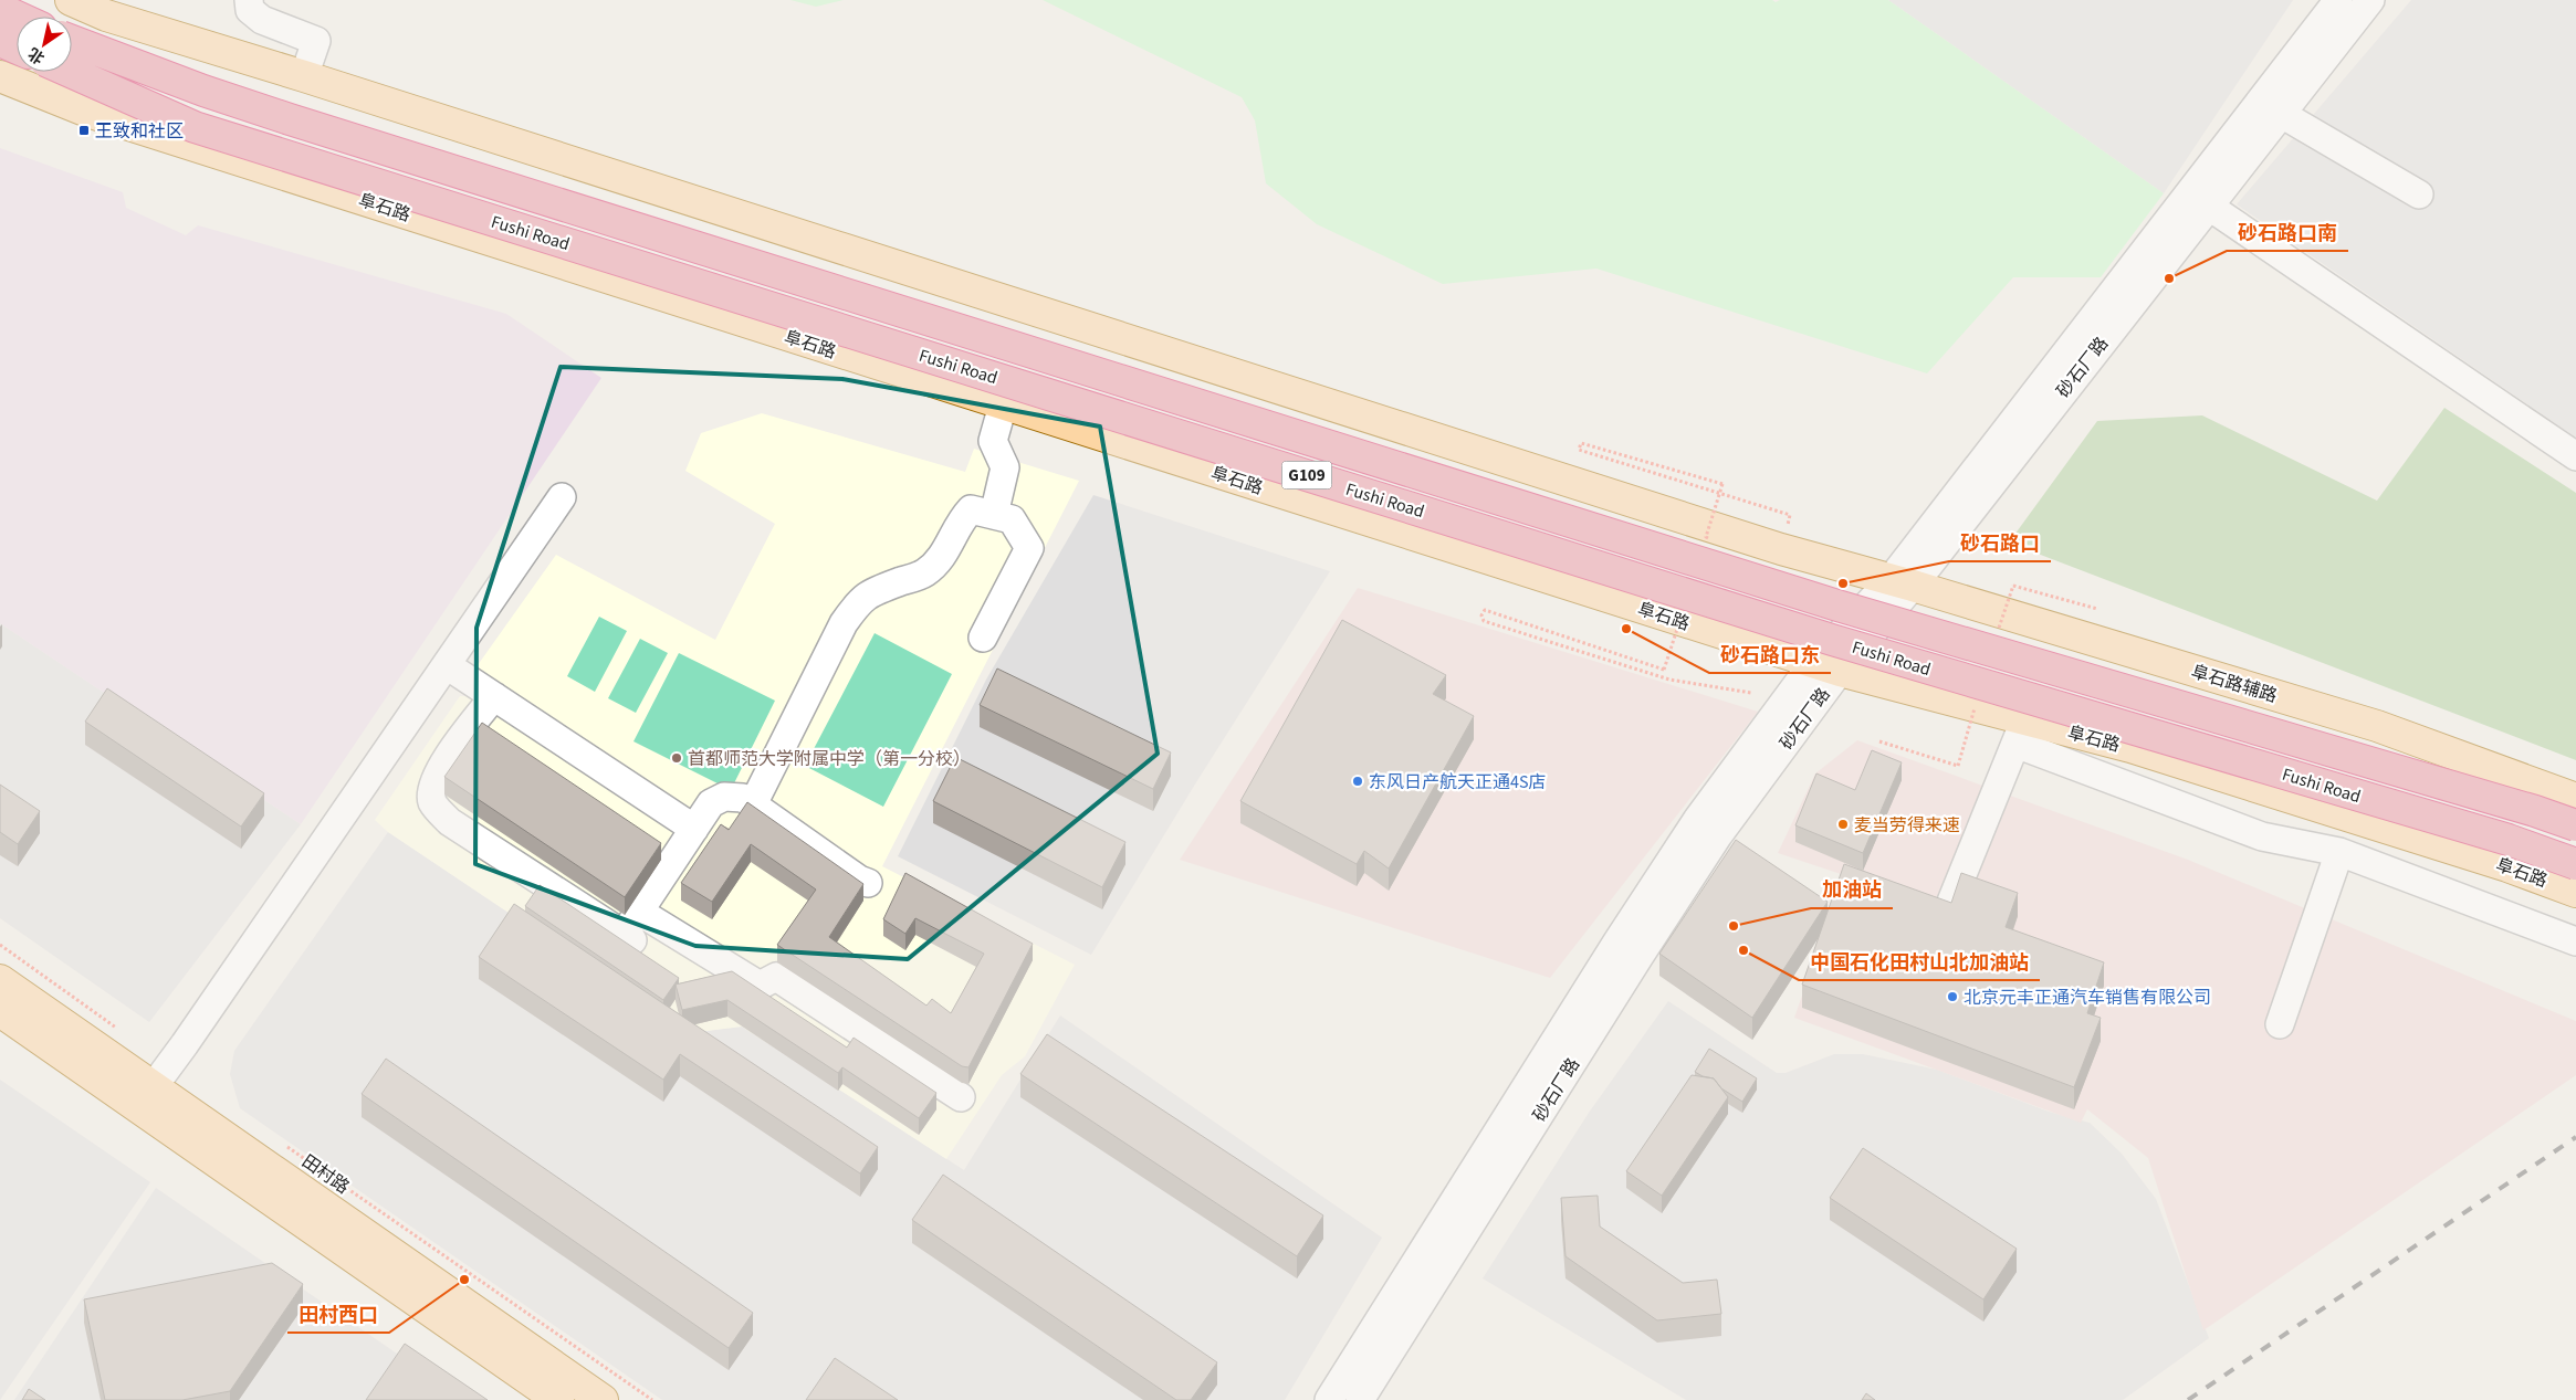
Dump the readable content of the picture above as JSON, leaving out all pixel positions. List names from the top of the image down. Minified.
{"streets":{"highway":["Fushi Road","G109"],"main road":["阜石路","阜石路辅路","田村路"],"street":["砂石厂路"]},"crossings":[["阜石路","砂石厂路"],["砂石厂路","阜石路辅路"]],"places":{"transit":["王致和社区"],"other":["砂石路口南","砂石路口","砂石路口东","首都师范大学附属中学（第一分校）","东风日产航天正通4S店","麦当劳得来速","加油站","中国石化田村山北加油站","北京元丰正通汽车销售有限公司","田村西口"]},"north":"bottom left"}
